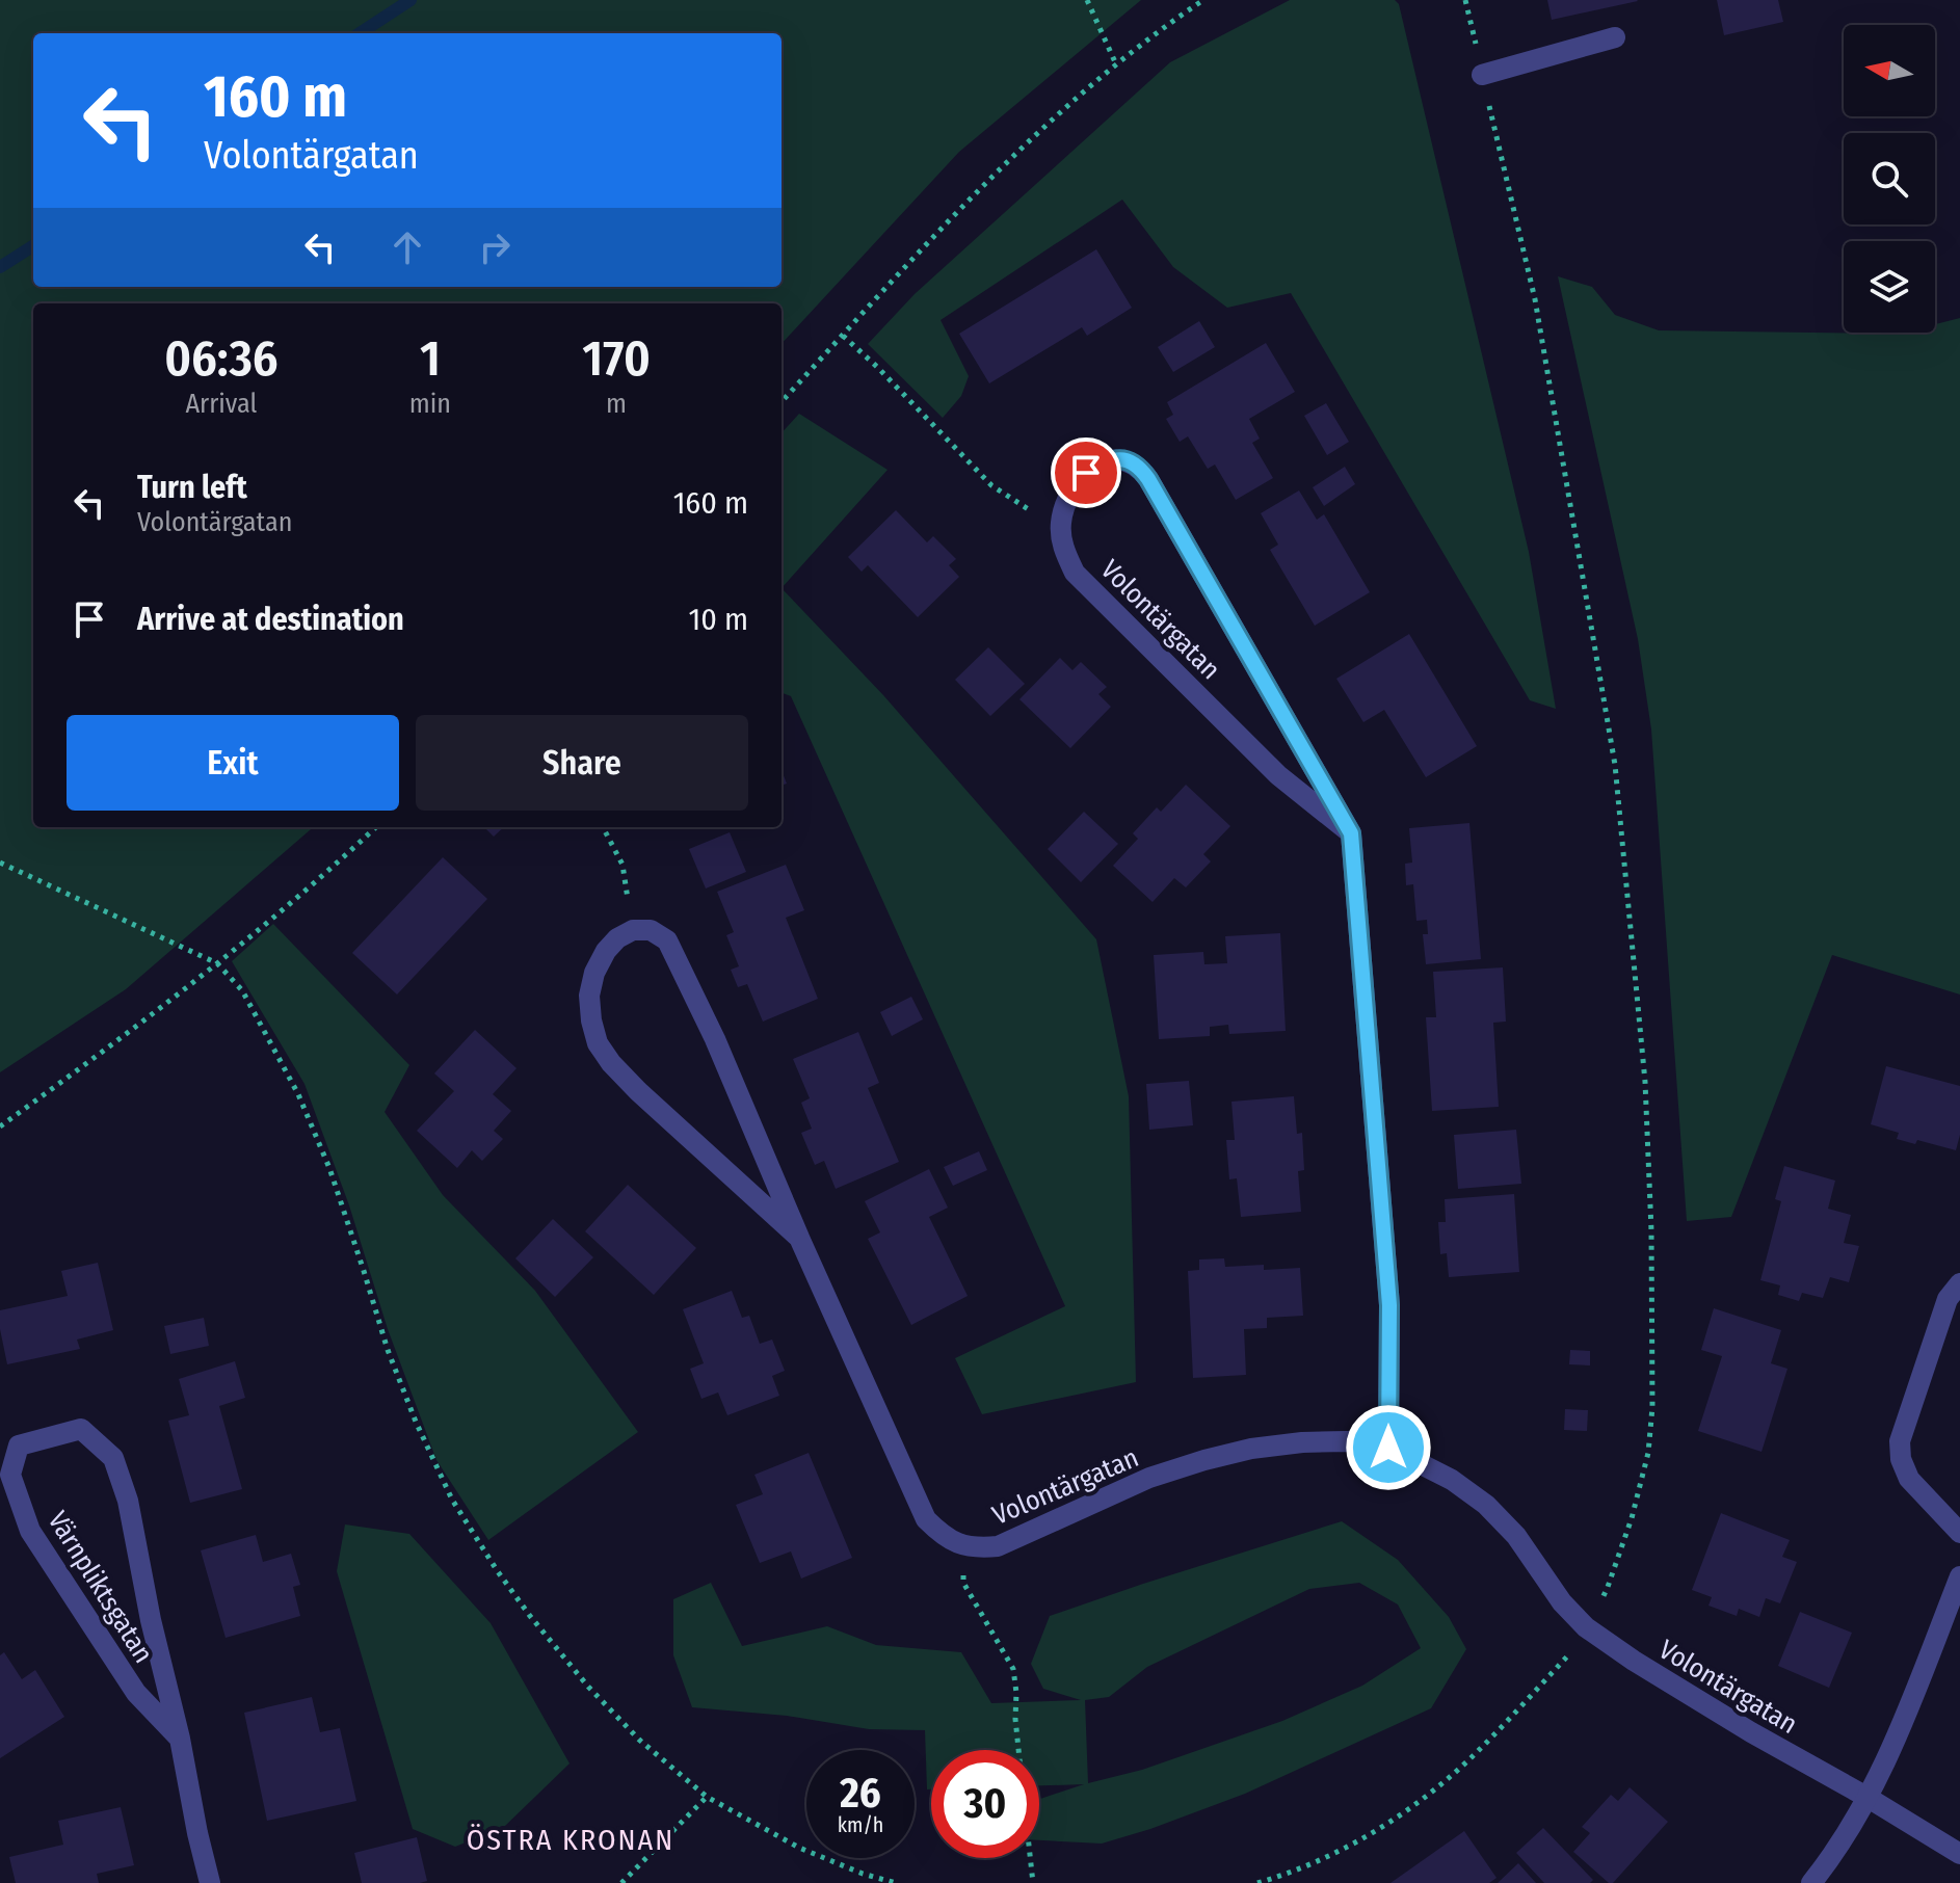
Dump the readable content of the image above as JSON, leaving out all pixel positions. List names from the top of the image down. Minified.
{"streets":{"street":["Volontärgatan","Värnpliktsgatan"]},"districts":["ÖSTRA KRONAN"],"north":"left","page":{"turn":["160 m","Volontärgatan"],"eta":["06:36","Arrival","1","min","170","m"],"list":[{"name":"Turn left","note":"Volontärgatan","value":"160 m"},{"name":"Arrive at destination","value":"10 m"}],"buttons":["Exit","Share"],"speed":"26 km/h","limit":"30"}}
